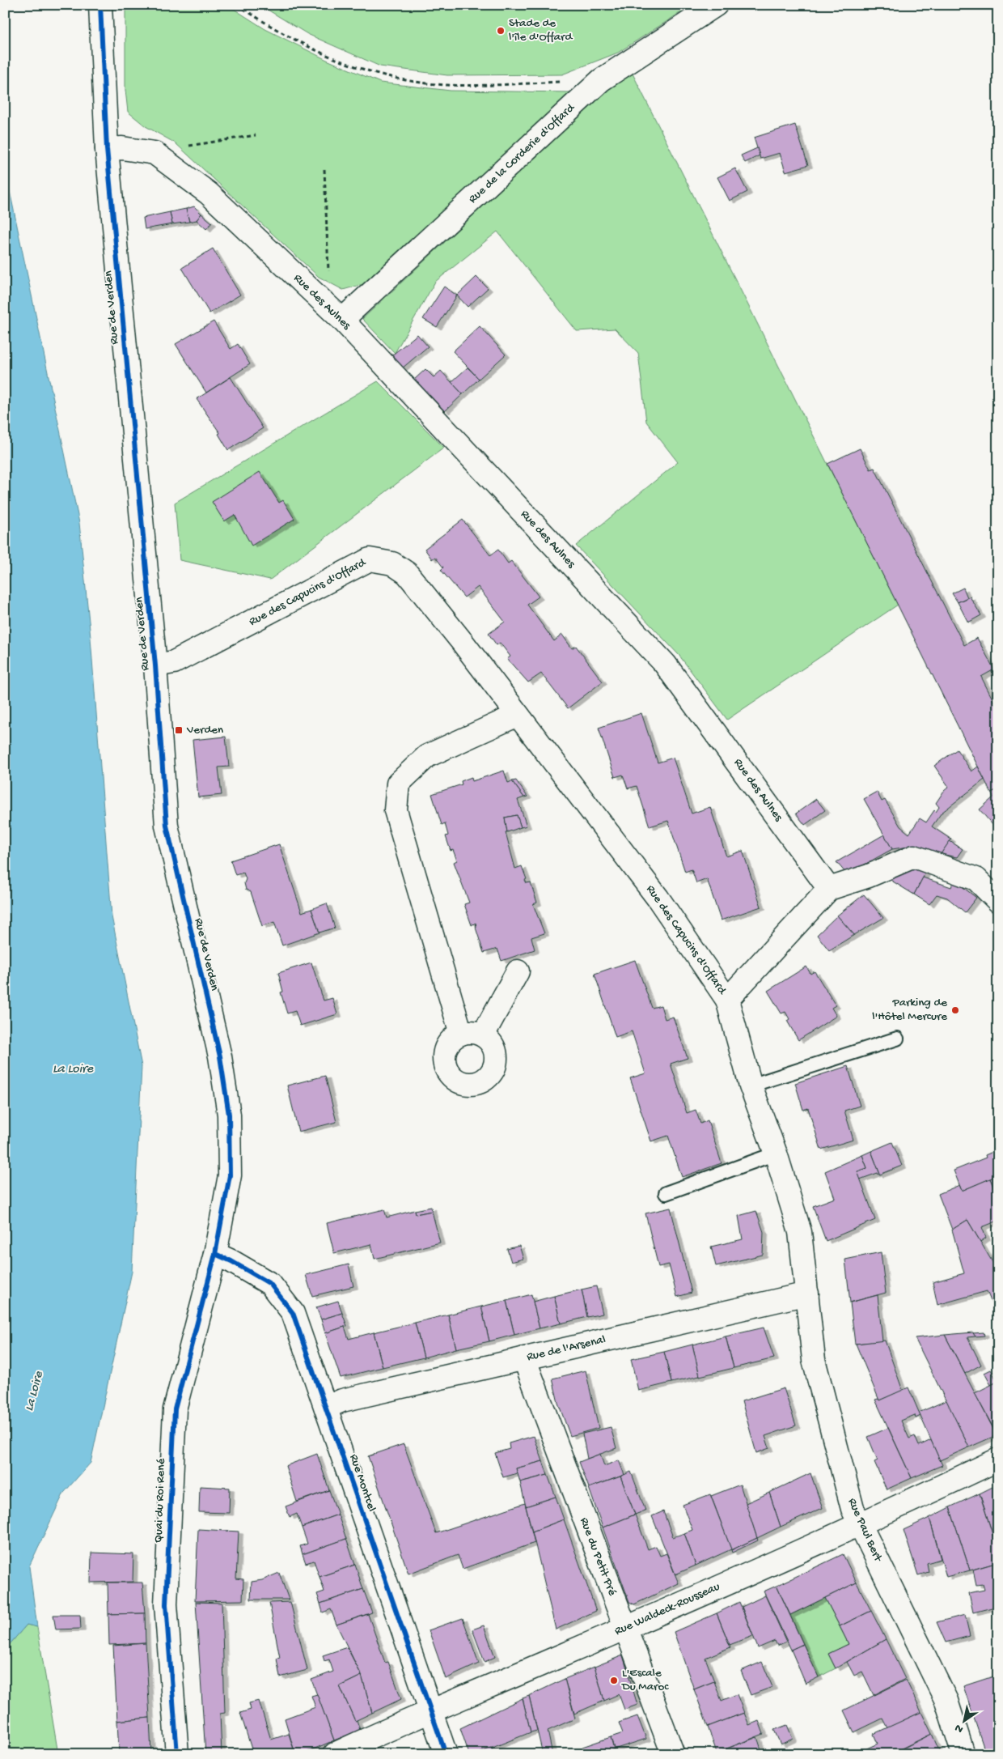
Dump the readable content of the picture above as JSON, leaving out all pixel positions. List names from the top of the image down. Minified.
{"streets":{"street":["Rue de la Corderie d'Offard","Rue des Aulnes","Rue de Verden","Rue des Capucins d'Offard","Rue de l'Arsenal","Rue Montcel","Quai du Roi René","Rue Paul Bert","Rue du Petit Pré","Rue Waldeck-Rousseau"]},"crossings":[["Rue de la Corderie d'Offard","Rue des Aulnes"],["Rue des Aulnes","Rue de Verden"],["Rue de Verden","Rue des Capucins d'Offard"],["Rue de Verden","Rue Montcel"],["Rue de Verden","Quai du Roi René"],["Rue des Capucins d'Offard","Rue de l'Arsenal"],["Rue des Capucins d'Offard","Rue Paul Bert"],["Rue de l'Arsenal","Rue Montcel"],["Rue de l'Arsenal","Rue Paul Bert"],["Rue de l'Arsenal","Rue du Petit Pré"],["Rue Montcel","Quai du Roi René"],["Rue Montcel","Rue Waldeck-Rousseau"],["Rue Paul Bert","Rue Waldeck-Rousseau"],["Rue du Petit Pré","Rue Waldeck-Rousseau"]],"water":["La Loire"],"places":{"other":["Stade de l'île d'Offard","Parking de l'Hôtel Mercure","L'Escale Du Maroc"],"transit":["Verden"]},"north":"bottom left"}
